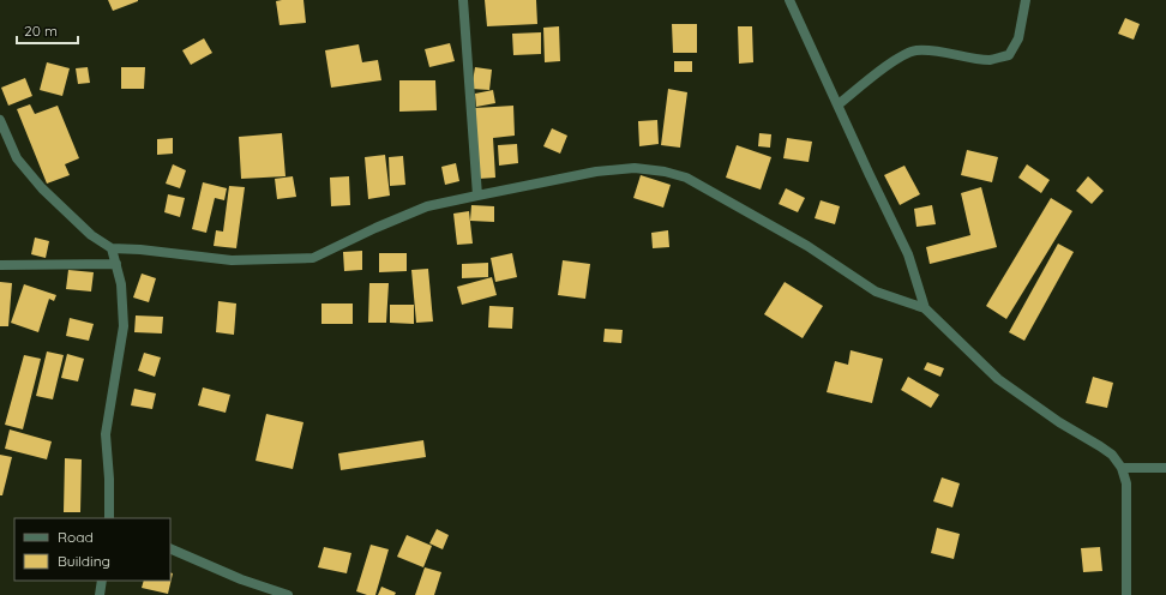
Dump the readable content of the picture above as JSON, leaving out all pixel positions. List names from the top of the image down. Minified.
{"legend":["Road","Building"],"scale_bar":"20 m"}
